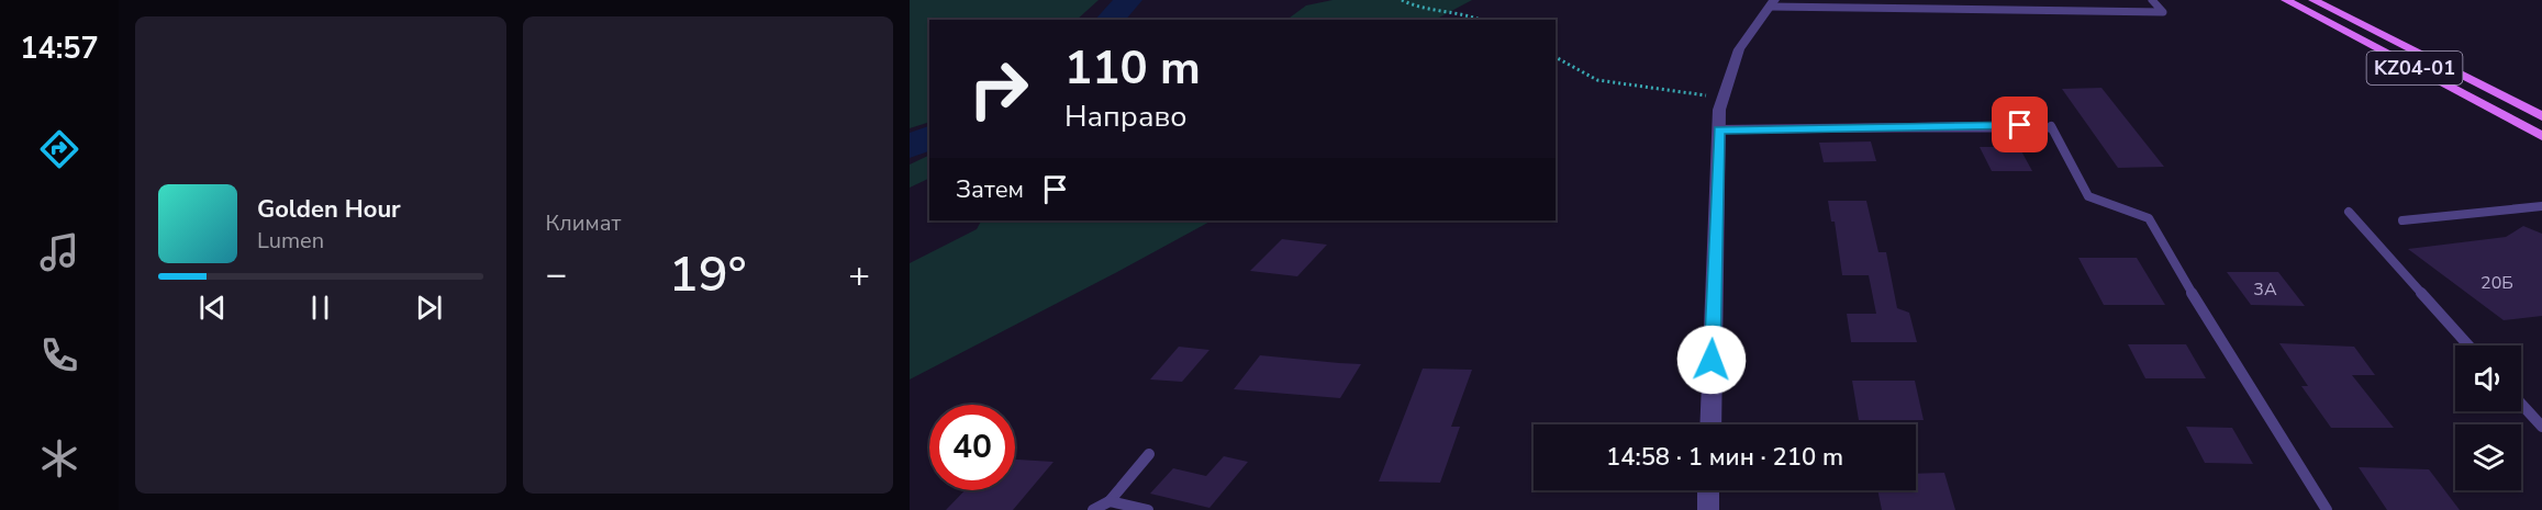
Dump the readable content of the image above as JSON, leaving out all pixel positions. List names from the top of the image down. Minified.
{"streets":{"main road":["KZ04-01"]},"house_numbers":["20Б","3А"],"page":{"tabs":"14:57","tile":"Климат","turn":["110 m","Направо"],"then":"Затем","song":["Golden Hour","Lumen"],"heat":["−","19°","+"],"limit":"40","trip":"14:58 · 1 мин · 210 m"}}
